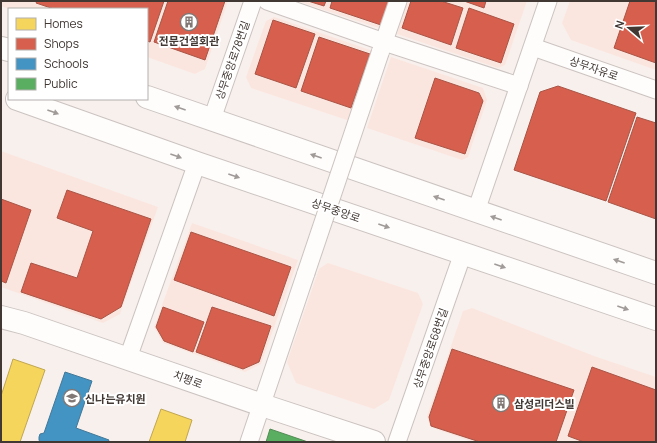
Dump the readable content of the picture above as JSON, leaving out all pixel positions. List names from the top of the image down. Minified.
{"streets":{"street":["상무중앙로78번길","상무자유로","상무중앙로","상무중앙로68번길","치평로"]},"crossings":[["상무중앙로","상무중앙로68번길"]],"places":{"building":["전문건설회관","삼성리더스빌"],"school or university":["신나는유치원"]},"legend":["Homes","Shops","Schools","Public"],"north":"left"}
